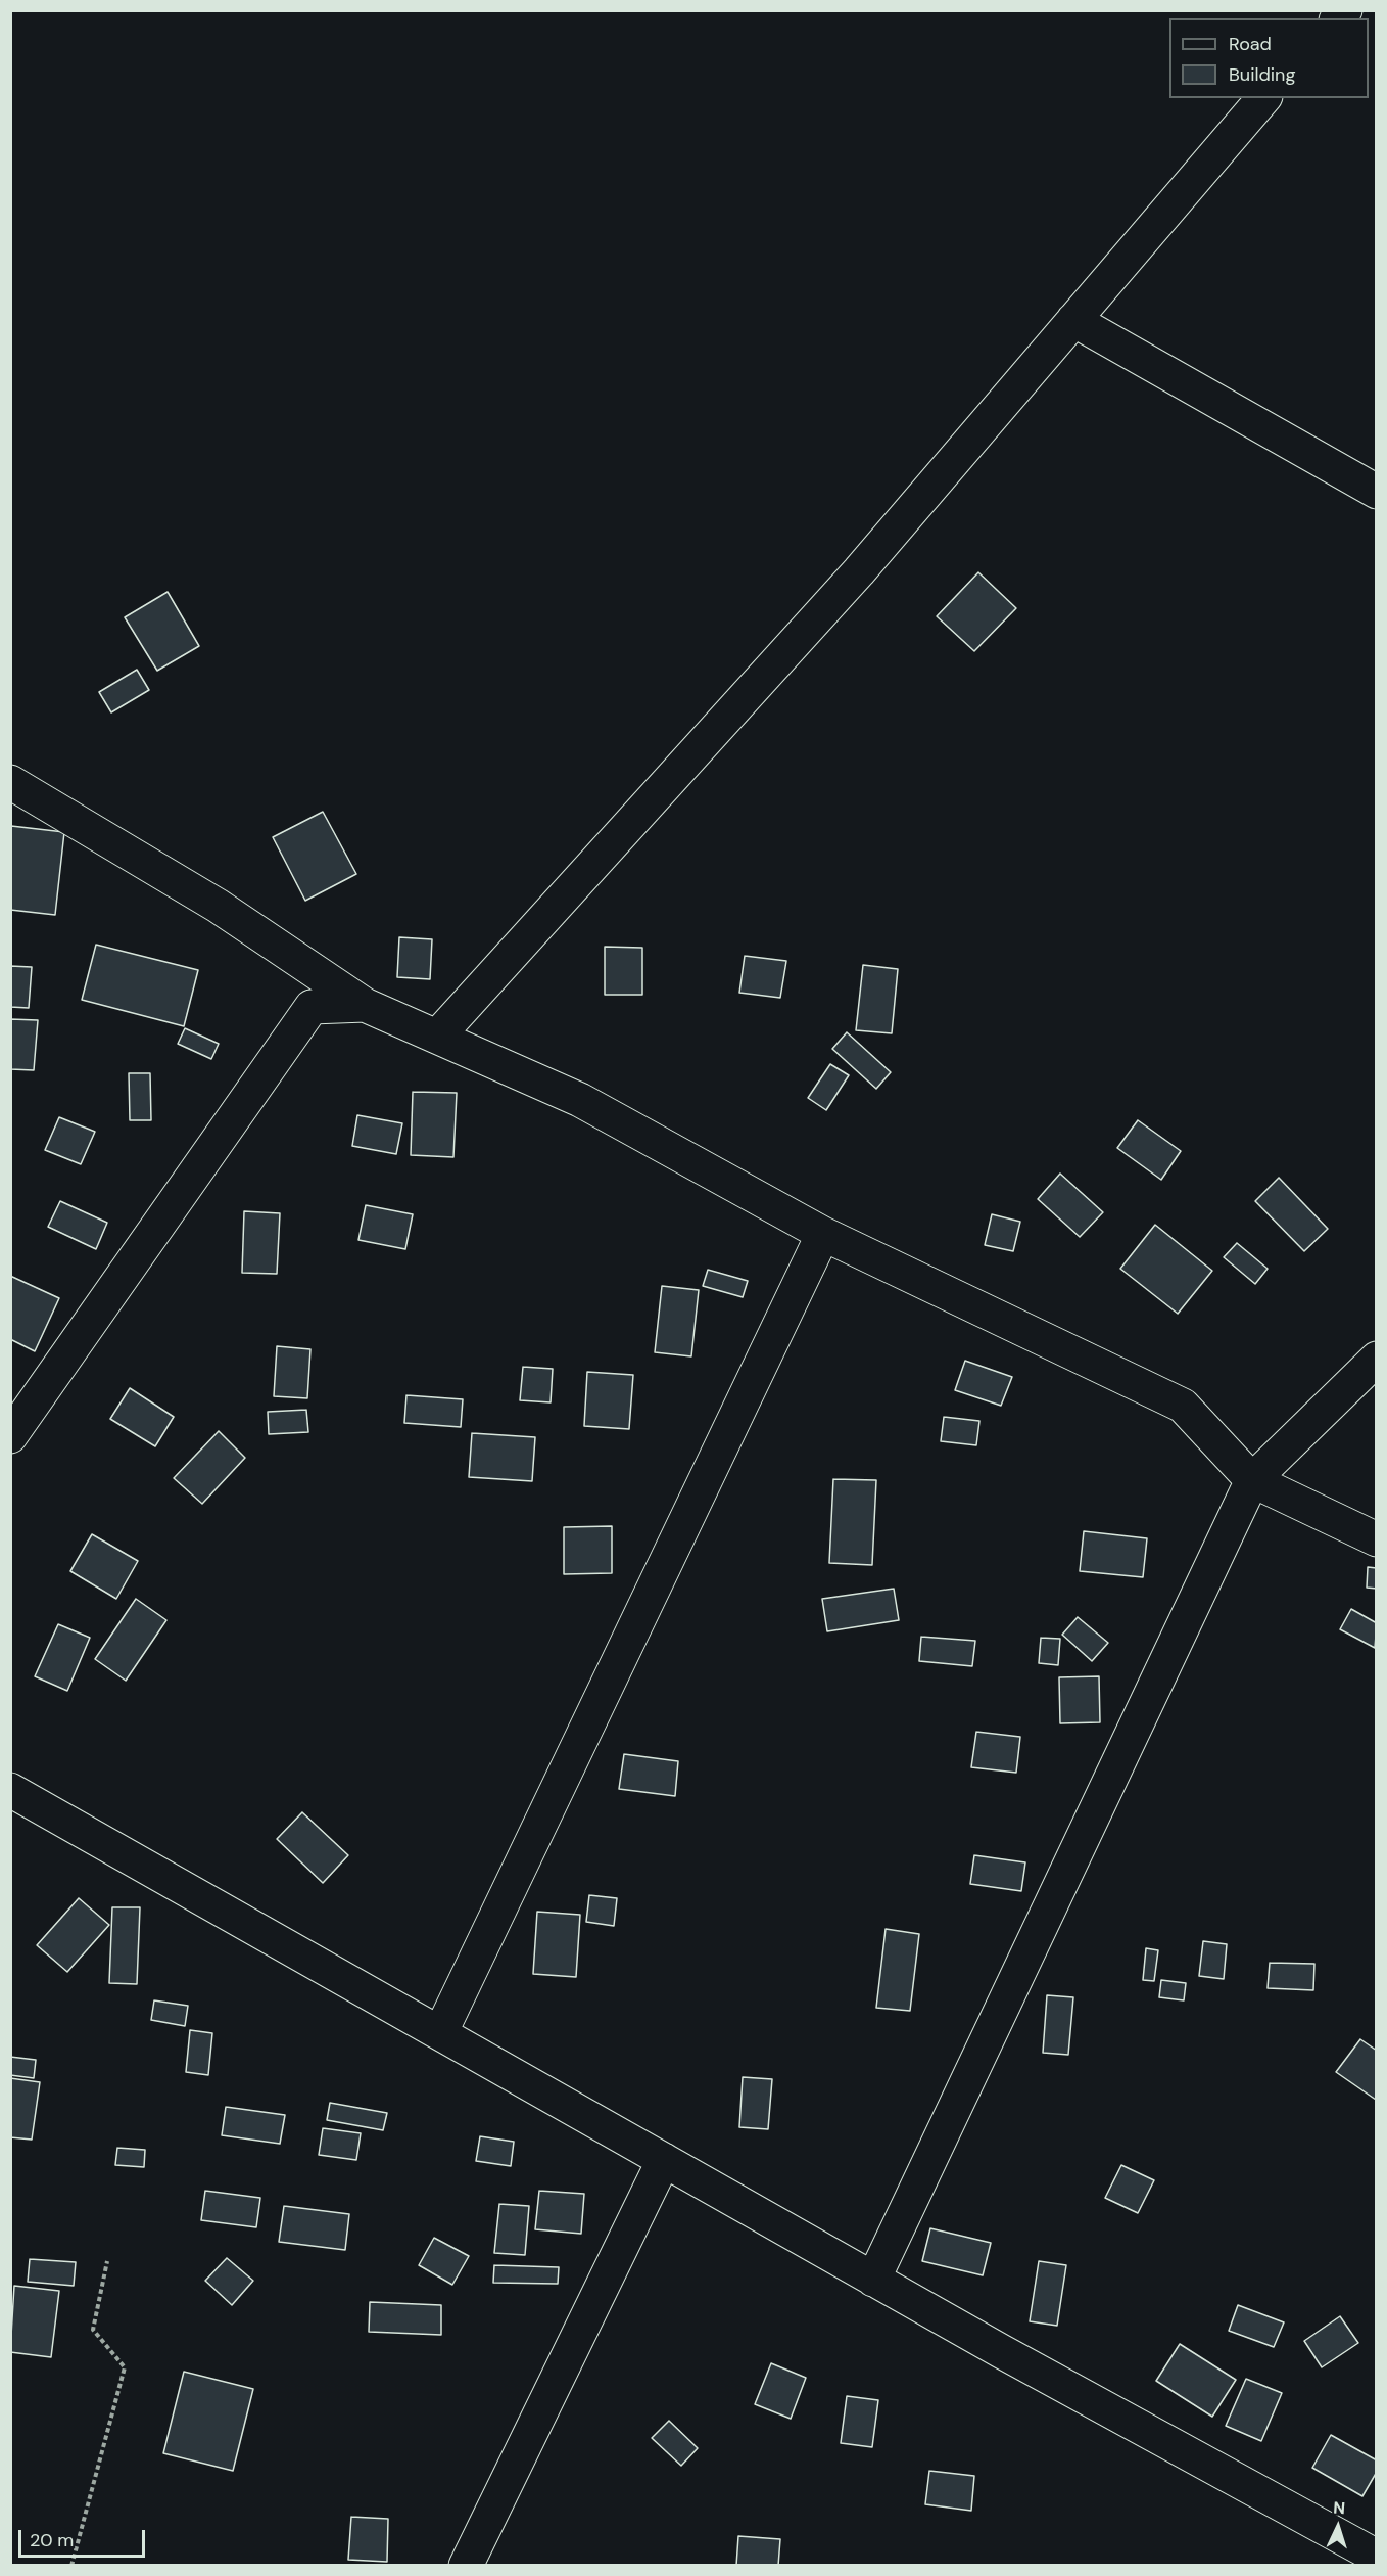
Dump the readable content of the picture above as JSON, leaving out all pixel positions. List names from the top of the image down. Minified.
{"legend":["Road","Building"],"scale_bar":"20 m","north":"top"}
